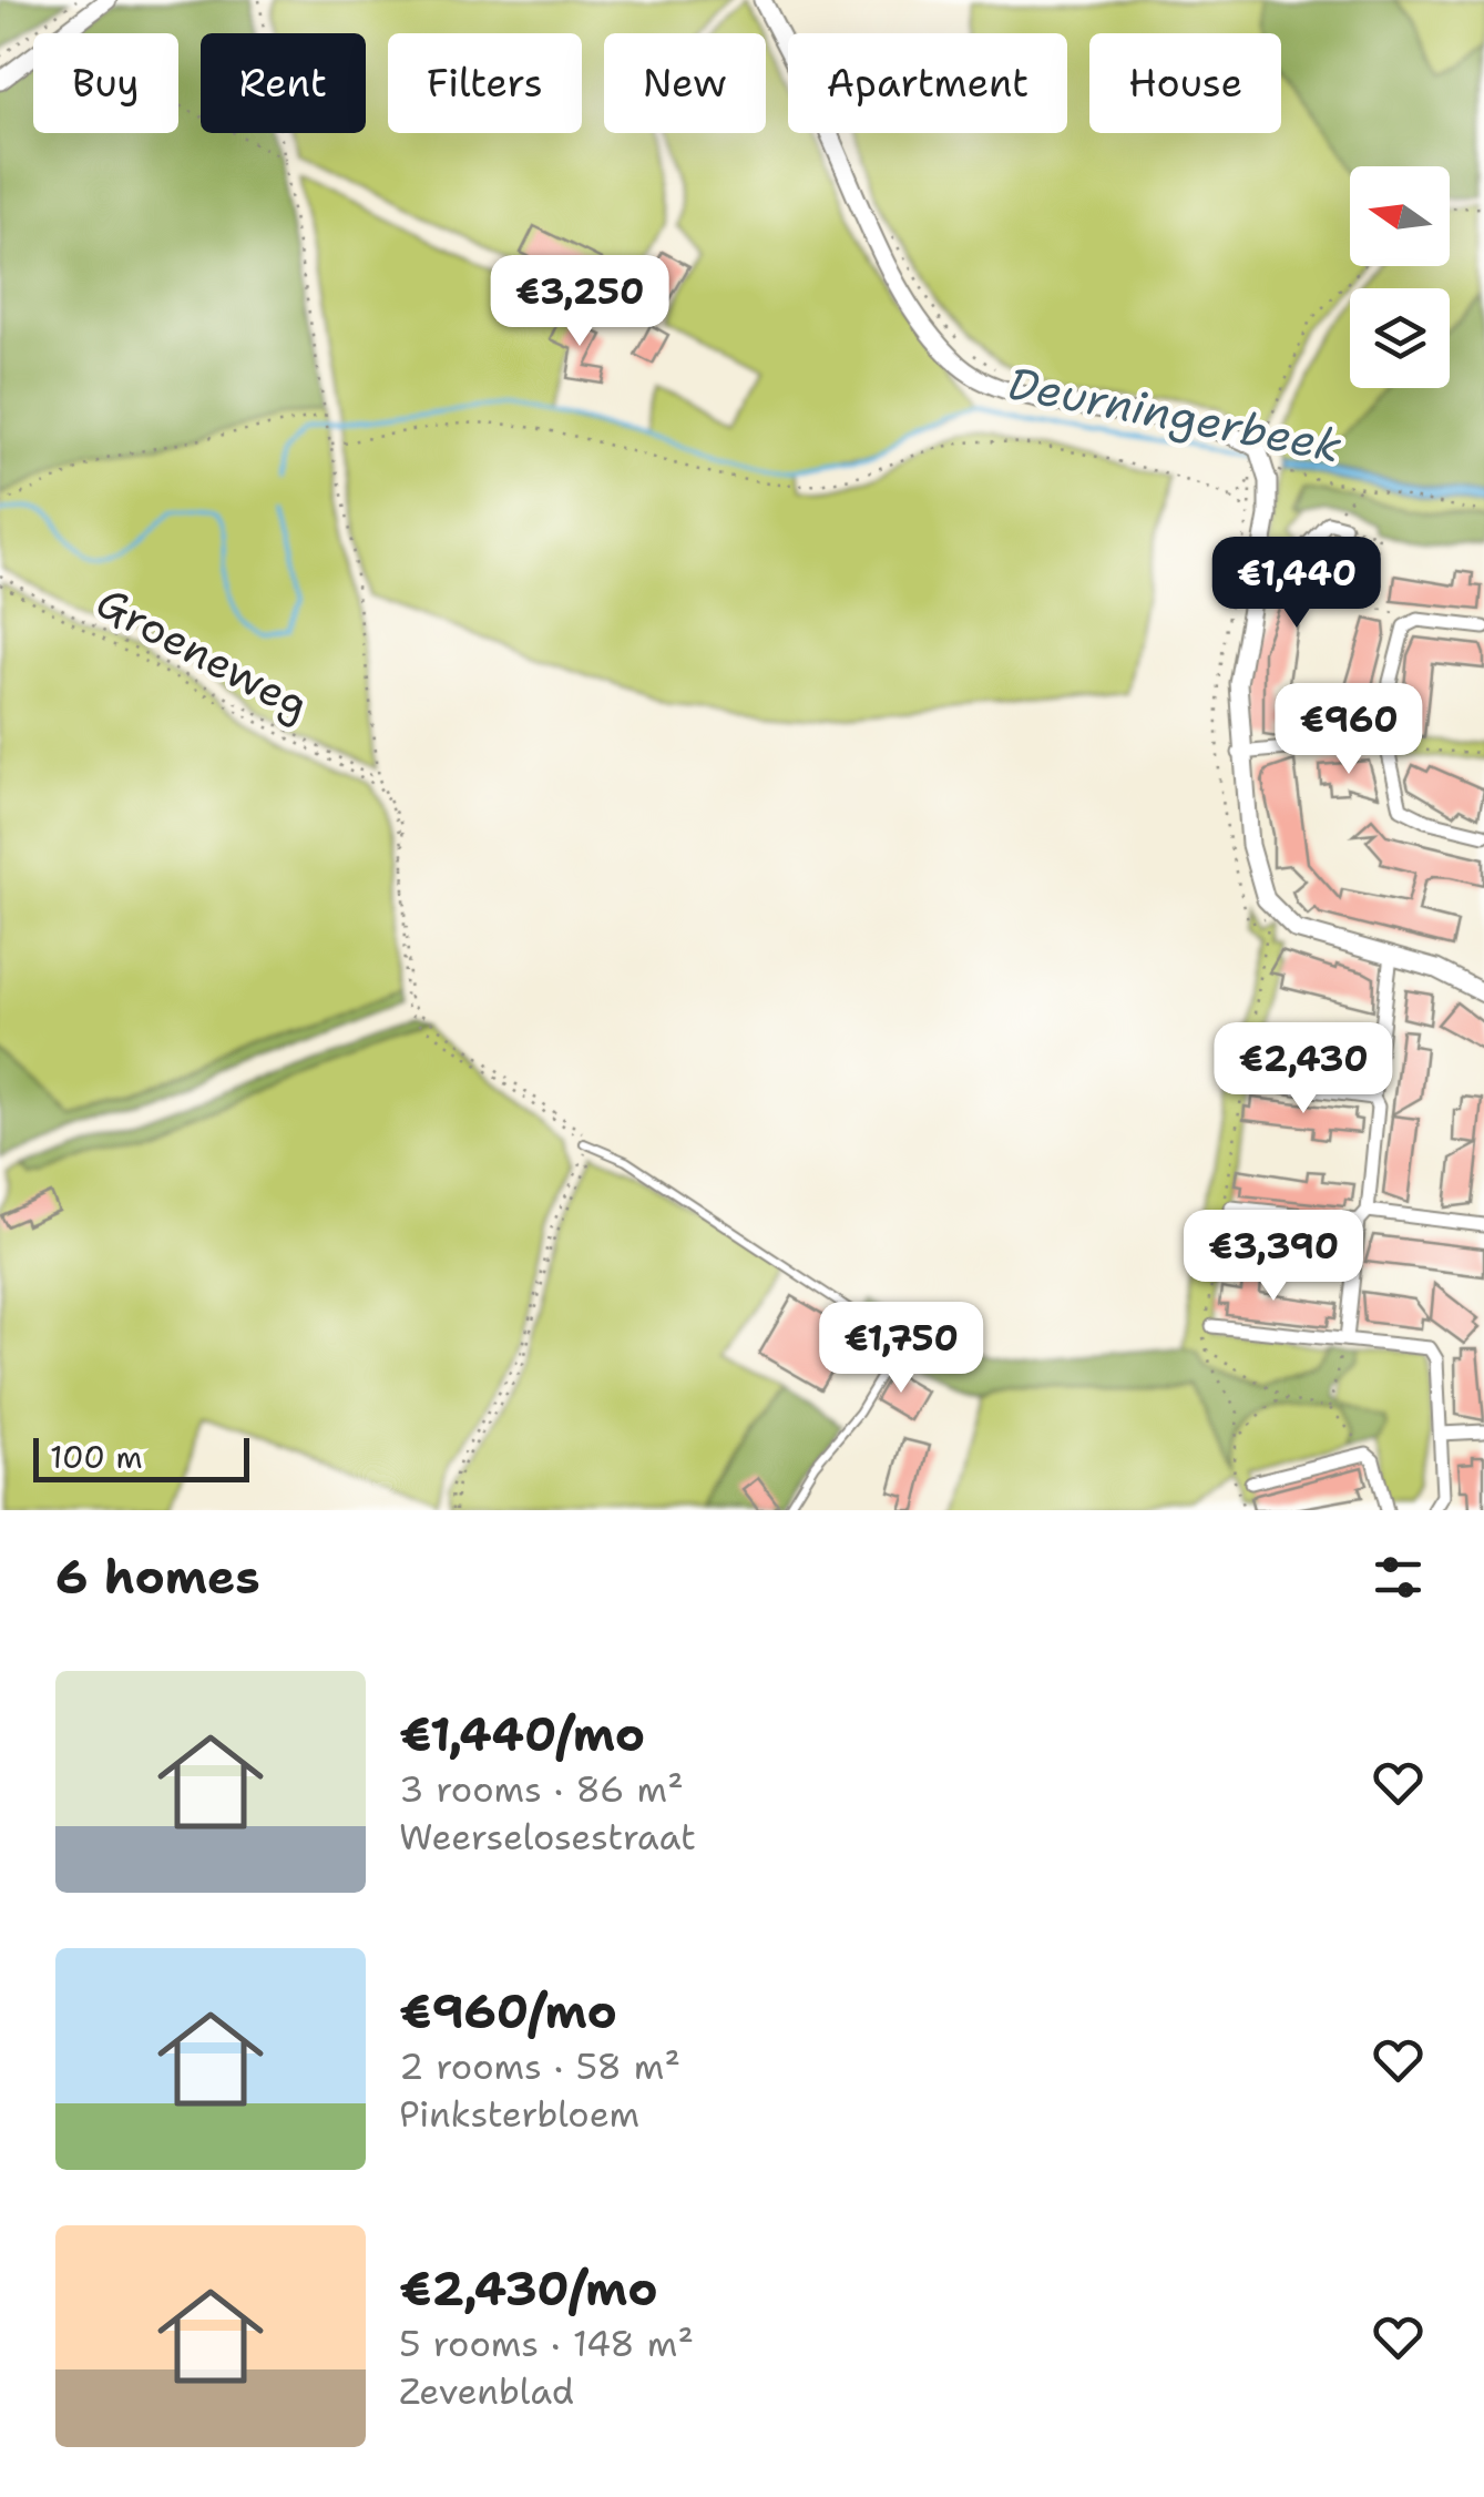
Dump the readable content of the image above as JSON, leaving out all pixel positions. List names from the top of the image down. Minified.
{"streets":{"path":["Groeneweg"]},"water":["Deurningerbeek"],"scale_bar":"100 m","north":"left","page":{"chip":["Buy","Rent","Filters","New","Apartment","House"],"price":["€3,250","€1,440","€960","€2,430","€3,390","€1,750"],"scale":"100 m","heading":"6 homes","list":[{"name":"€1,440/mo","note":"3 rooms · 86 m² · Weerselosestraat"},{"name":"€960/mo","note":"2 rooms · 58 m² · Pinksterbloem"},{"name":"€2,430/mo","note":"5 rooms · 148 m² · Zevenblad"}]}}
